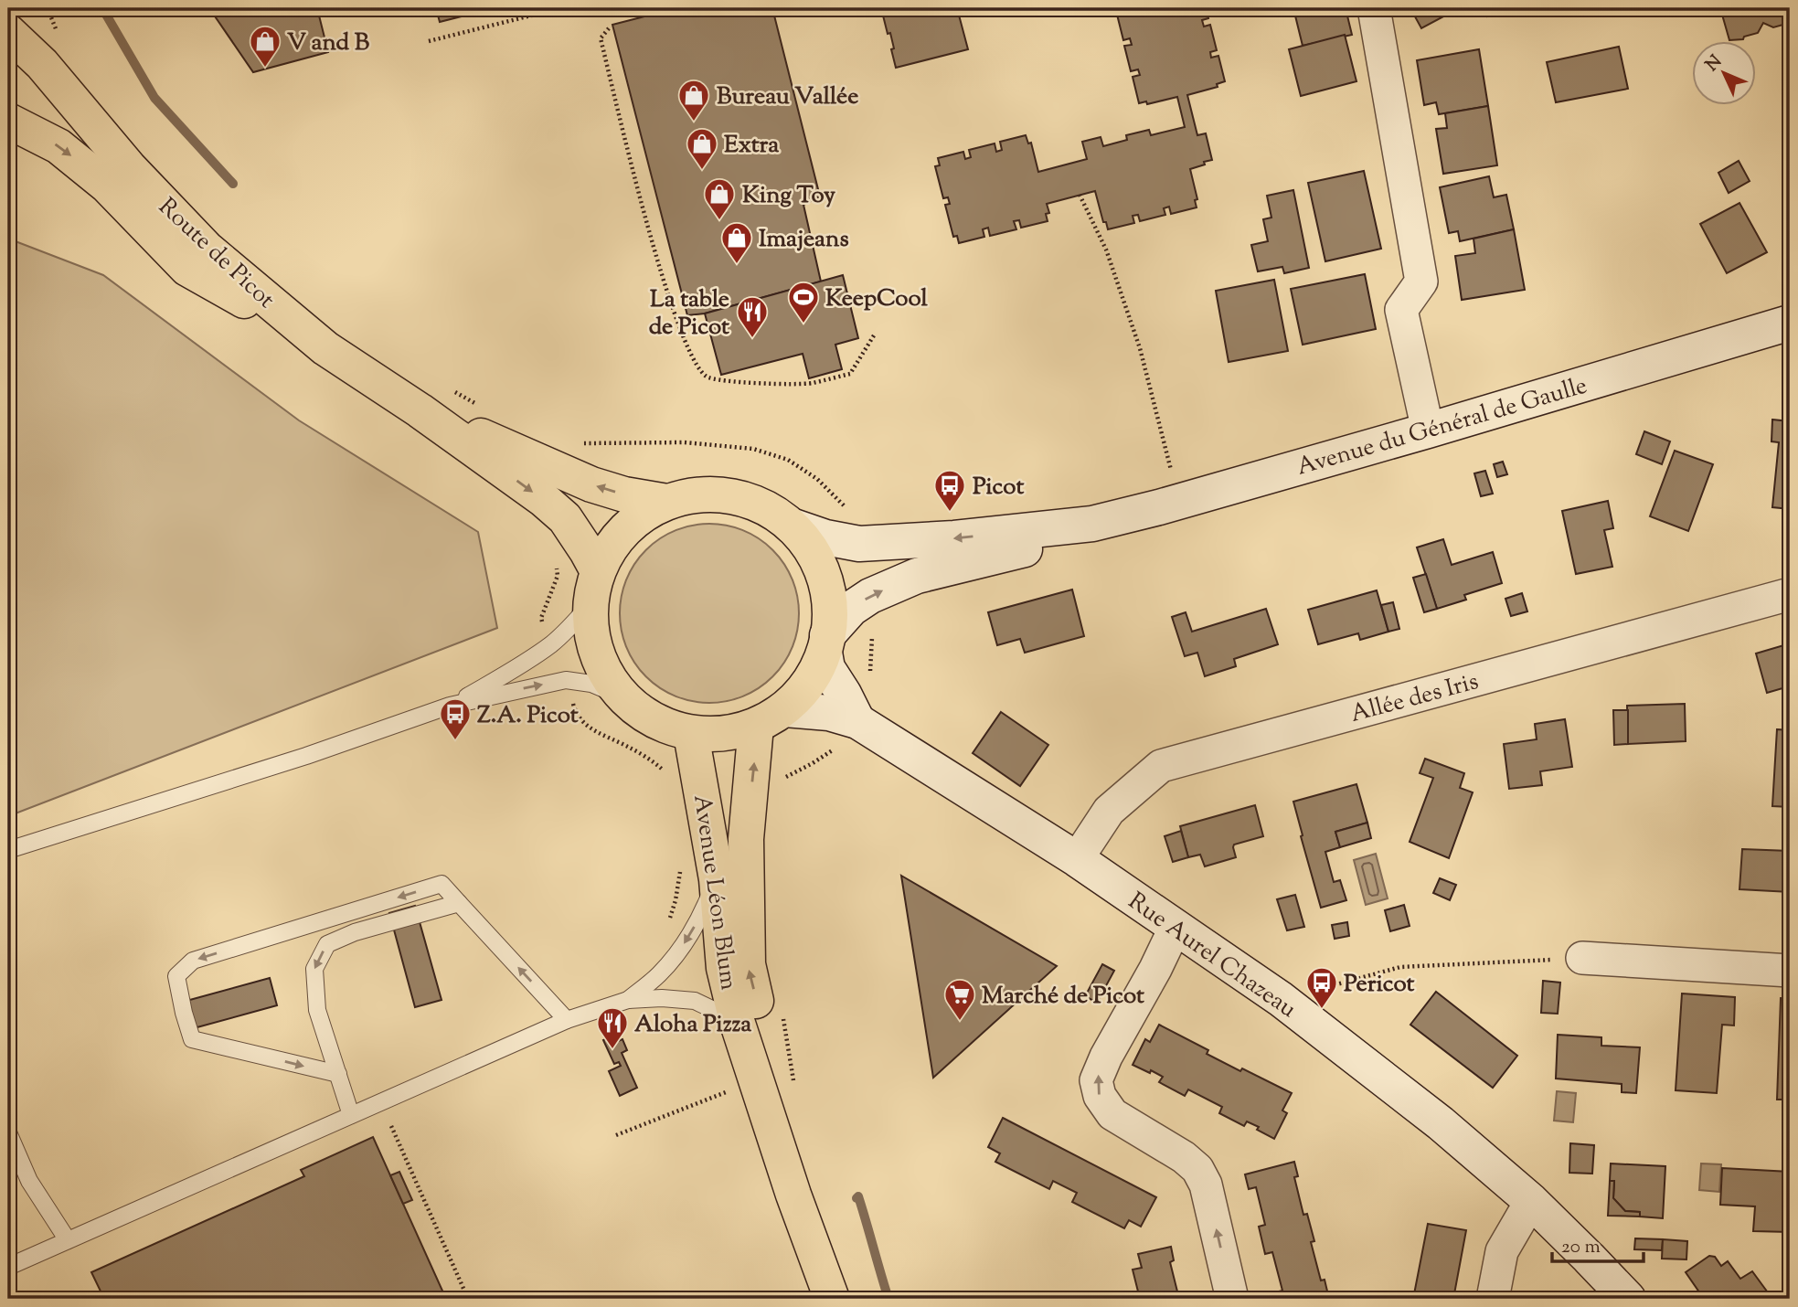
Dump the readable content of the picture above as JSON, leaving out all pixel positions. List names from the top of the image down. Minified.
{"streets":{"main road":["Route de Picot","Avenue du Général de Gaulle","Avenue Léon Blum","Rue Aurel Chazeau"],"street":["Allée des Iris"]},"crossings":[["Allée des Iris","Rue Aurel Chazeau"],["Avenue Léon Blum","Rue Aurel Chazeau"]],"places":{"shop":["V and B","Bureau Vallée","Extra","King Toy","Imajeans"],"sports":["KeepCool"],"restaurant":["La table de Picot","Aloha Pizza"],"bus stop":["Picot","Z.A. Picot","Pericot"],"supermarket":["Marché de Picot"]},"scale_bar":"20 m","north":"top left"}
